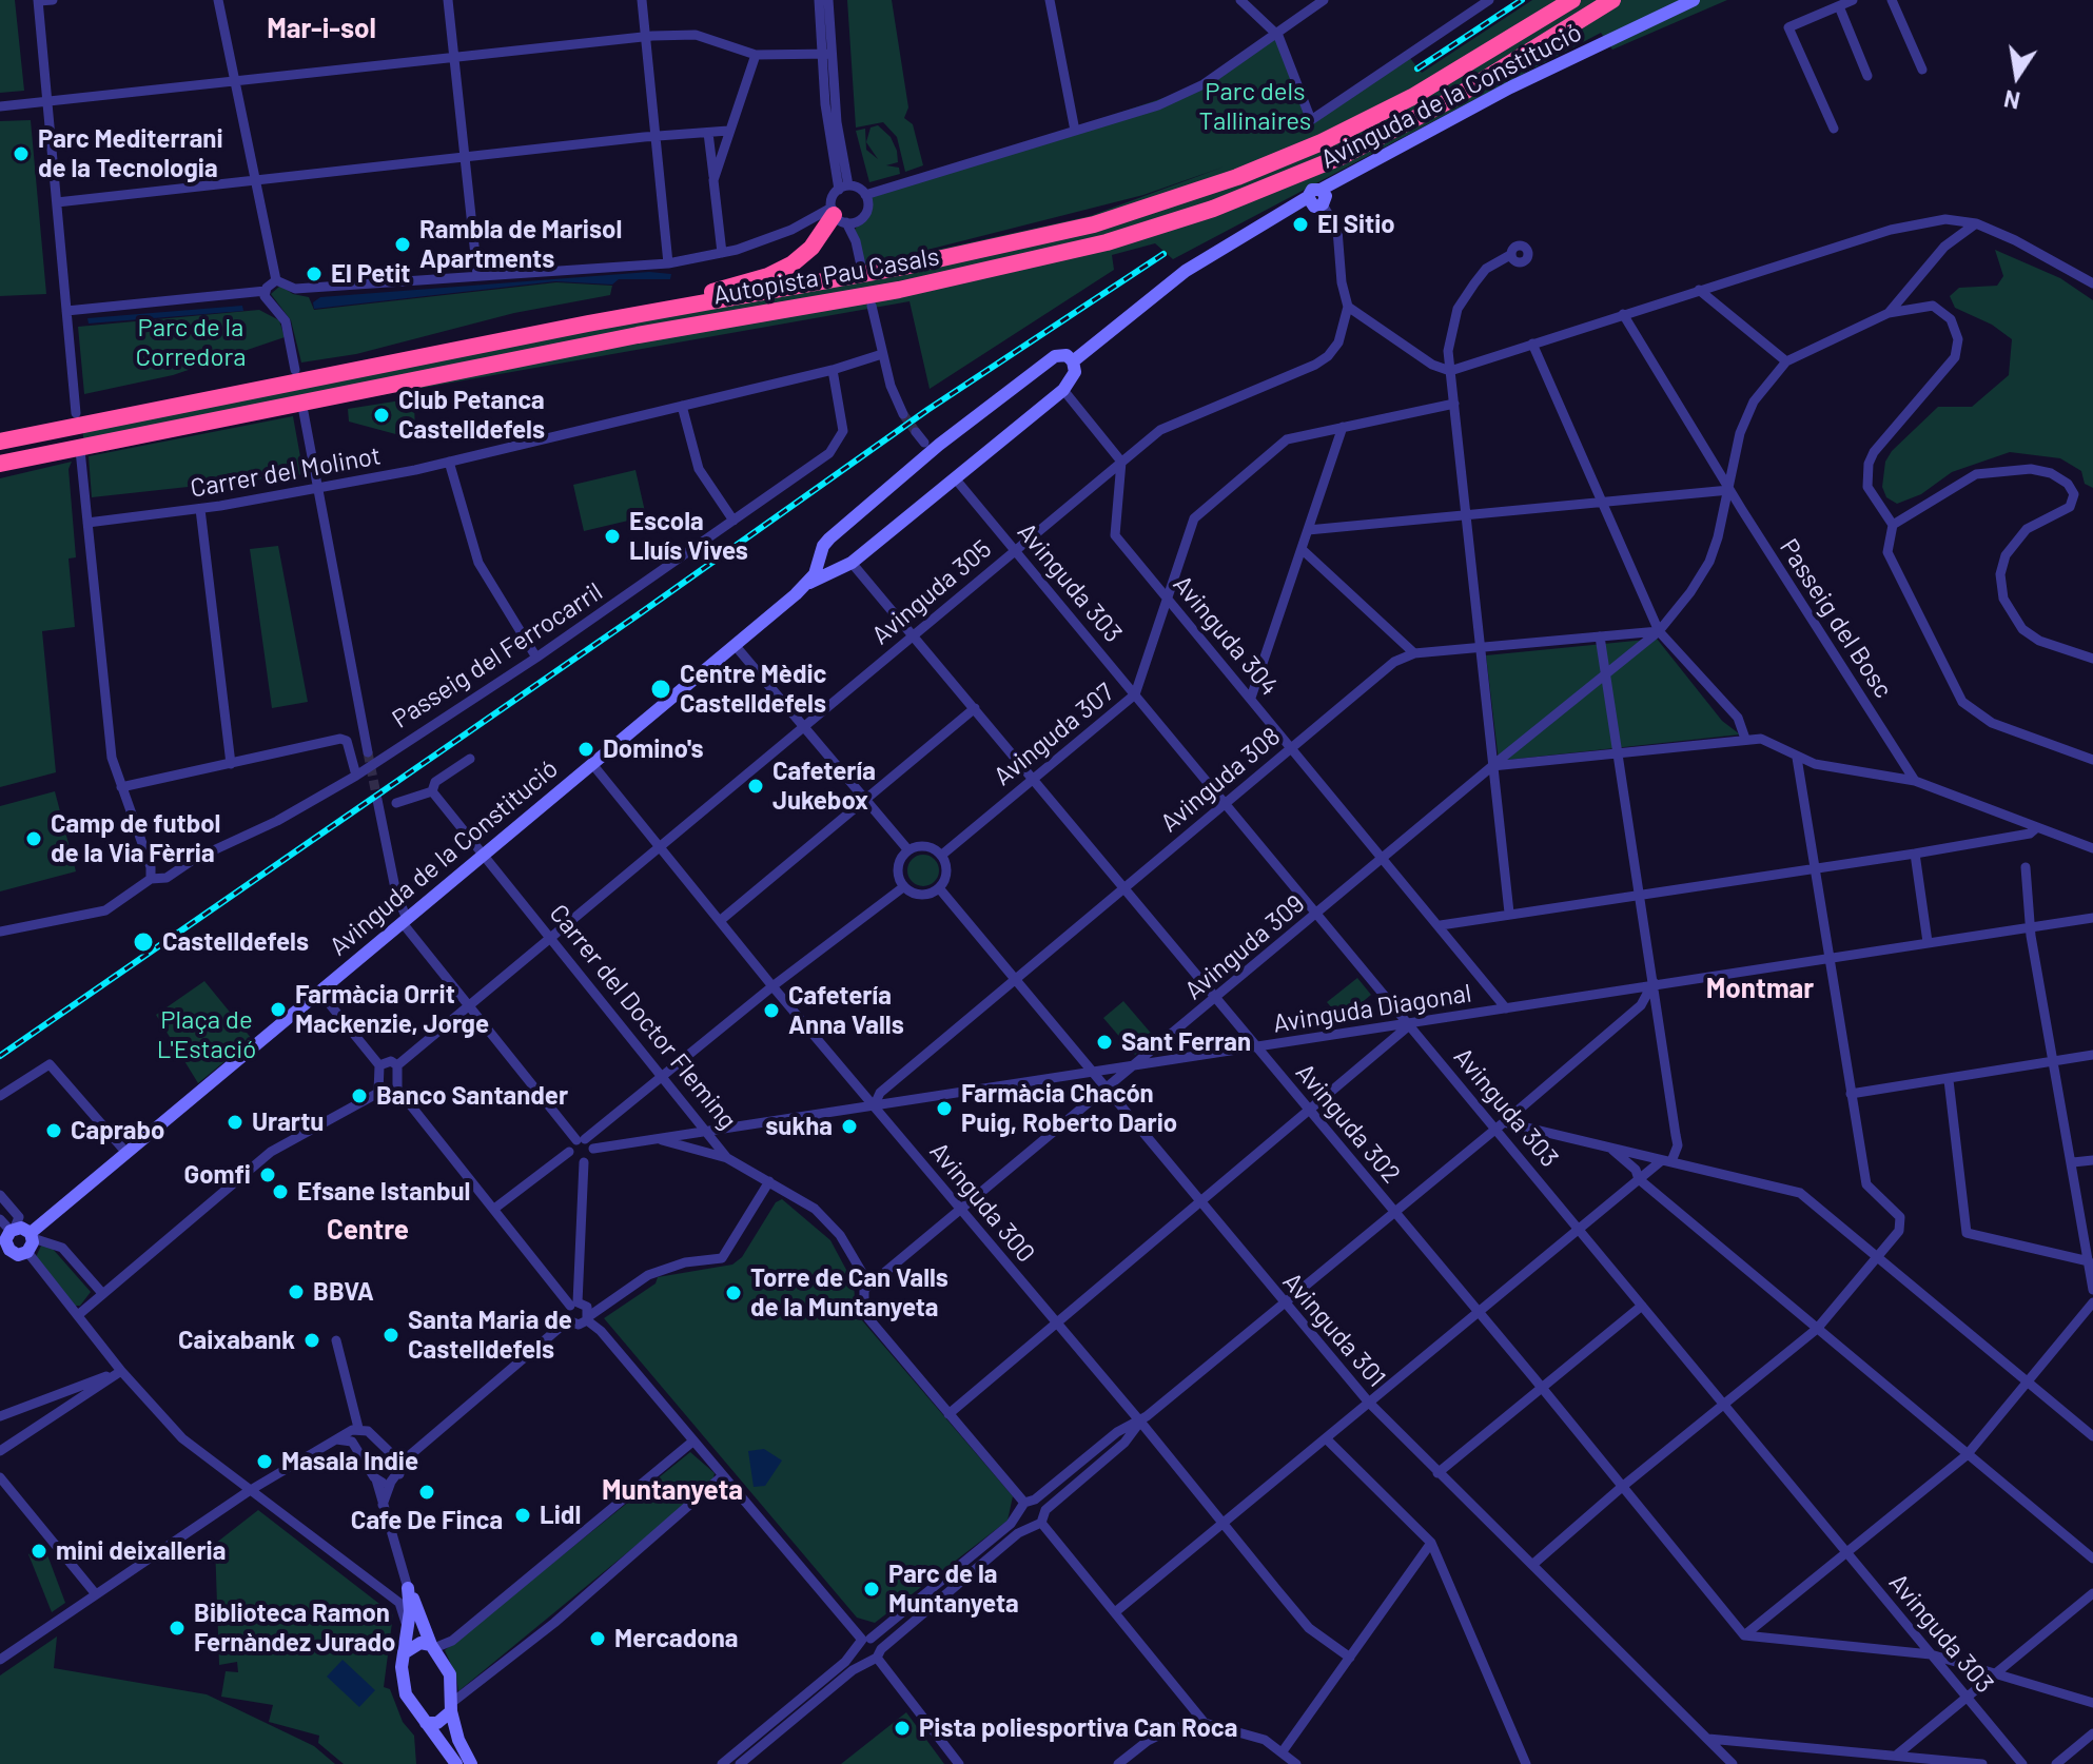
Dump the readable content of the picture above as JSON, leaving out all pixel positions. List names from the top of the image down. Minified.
{"streets":{"highway":["Autopista Pau Casals"],"street":["Avinguda de la Constitució","Carrer del Molinot","Avinguda 303","Avinguda 305","Passeig del Bosc","Avinguda 304","Passeig del Ferrocarril","Avinguda 307","Avinguda 308","Avinguda 309","Avinguda Diagonal","Carrer del Doctor Fleming","Avinguda 302","Avinguda 300","Avinguda 301"]},"crossings":[["Avinguda de la Constitució","Avinguda 303"],["Avinguda de la Constitució","Avinguda 305"],["Avinguda de la Constitució","Carrer del Doctor Fleming"],["Avinguda de la Constitució","Avinguda 302"],["Avinguda de la Constitució","Avinguda 300"],["Carrer del Molinot","Passeig del Ferrocarril"],["Avinguda 303","Avinguda 305"],["Avinguda 303","Avinguda 307"],["Avinguda 303","Avinguda 308"],["Avinguda 303","Avinguda 309"],["Avinguda 303","Avinguda Diagonal"],["Avinguda 305","Avinguda 304"],["Avinguda 305","Carrer del Doctor Fleming"],["Avinguda 305","Avinguda 302"],["Avinguda 305","Avinguda 300"],["Passeig del Bosc","Avinguda 309"],["Avinguda 304","Avinguda 307"],["Avinguda 304","Avinguda 308"],["Avinguda 304","Avinguda 309"],["Avinguda 304","Avinguda Diagonal"],["Avinguda 307","Avinguda 302"],["Avinguda 307","Avinguda 301"],["Avinguda 308","Avinguda 309"],["Avinguda 308","Avinguda Diagonal"],["Avinguda 308","Avinguda 302"],["Avinguda 308","Avinguda 300"],["Avinguda 308","Avinguda 301"],["Avinguda 309","Avinguda Diagonal"],["Avinguda 309","Carrer del Doctor Fleming"],["Avinguda 309","Avinguda 302"],["Avinguda 309","Avinguda 300"],["Avinguda 309","Avinguda 301"],["Avinguda Diagonal","Carrer del Doctor Fleming"],["Avinguda Diagonal","Avinguda 302"],["Avinguda Diagonal","Avinguda 300"],["Avinguda Diagonal","Avinguda 301"]],"districts":["Mar-i-sol","Montmar","Centre","Muntanyeta"],"parks":["Parc dels Tallinaires","Parc de la Corredora","Plaça de L'Estació"],"places":["Parc Mediterrani de la Tecnologia","El Sitio","Rambla de Marisol Apartments","El Petit","Club Petanca Castelldefels","Escola Lluís Vives","Centre Mèdic Castelldefels","Domino's","Cafetería Jukebox","Camp de futbol de la Via Fèrria","Castelldefels","Farmàcia Orrit Mackenzie, Jorge","Cafetería Anna Valls","Sant Ferran","Banco Santander","Farmàcia Chacón Puig, Roberto Dario","Urartu","sukha","Caprabo","Gomfi","Efsane Istanbul","BBVA","Torre de Can Valls de la Muntanyeta","Santa Maria de Castelldefels","Caixabank","Masala Indie","Cafe De Finca","Lidl","mini deixalleria","Parc de la Muntanyeta","Biblioteca Ramon Fernàndez Jurado","Mercadona","Pista poliesportiva Can Roca"],"north":"bottom"}
